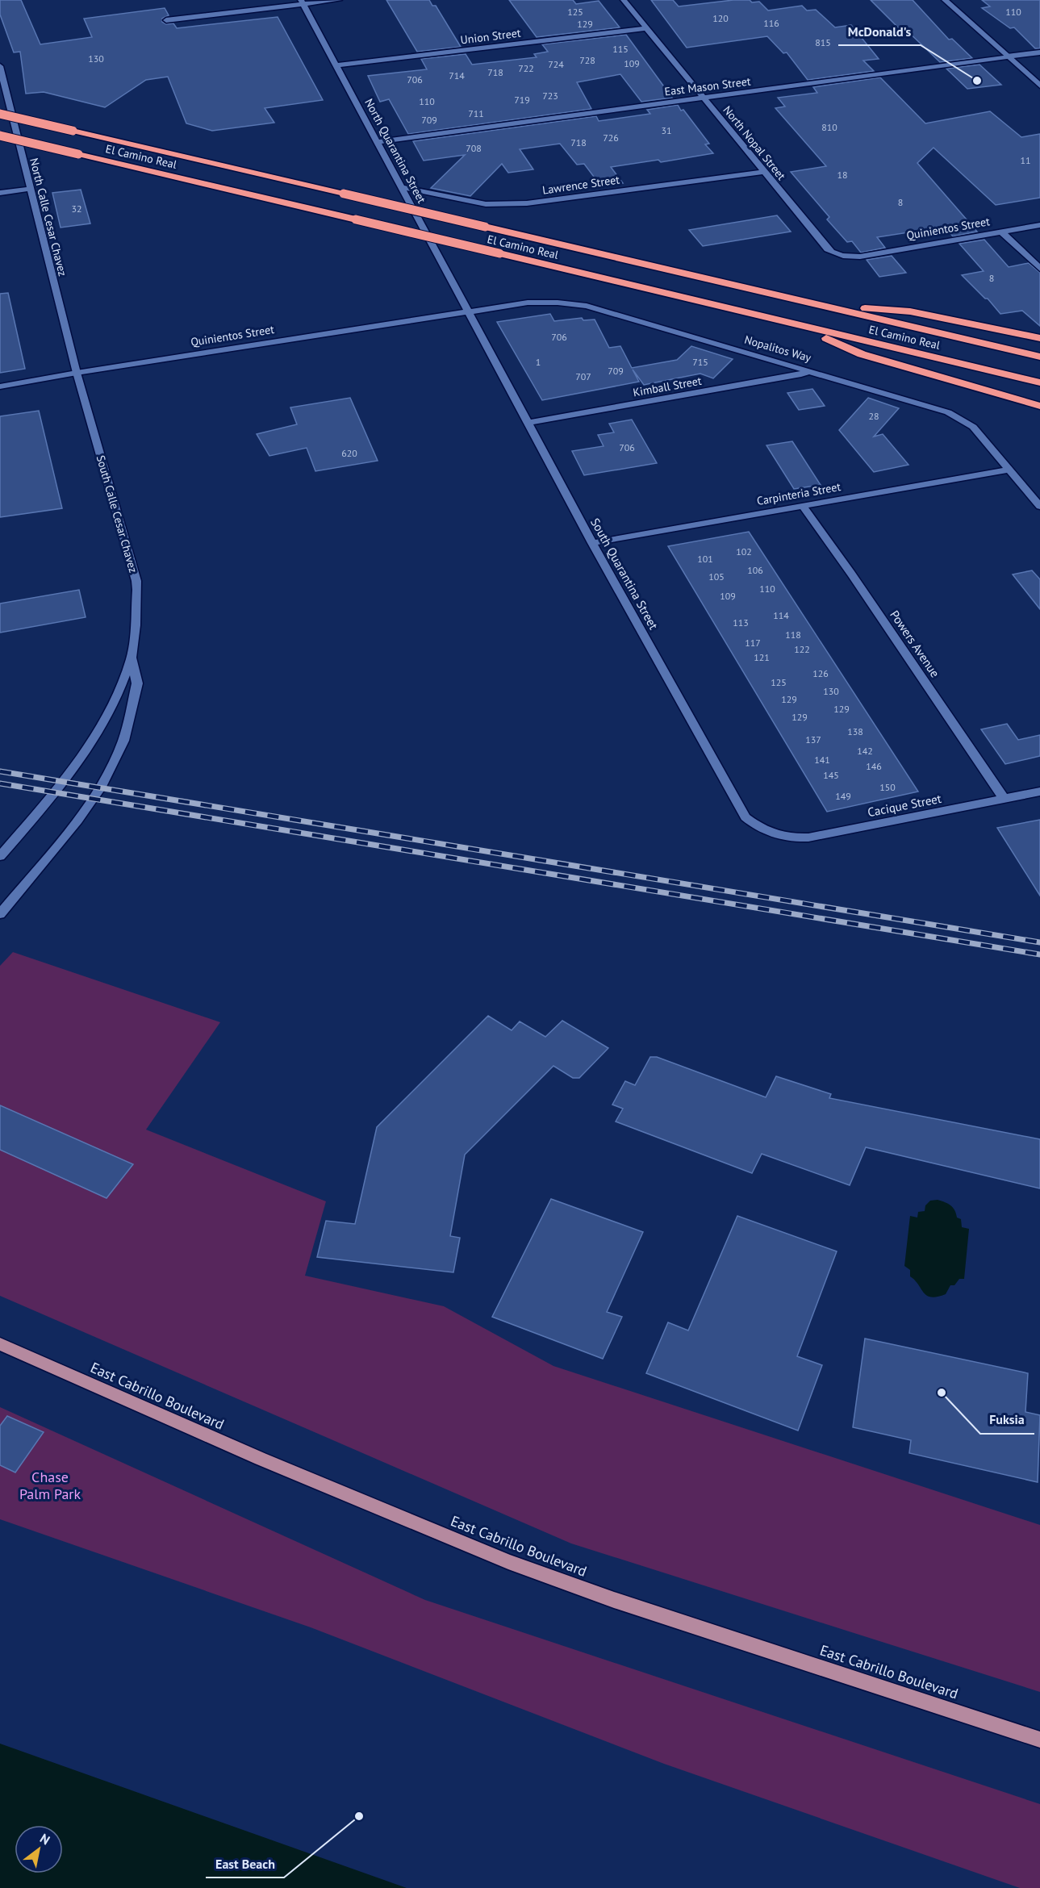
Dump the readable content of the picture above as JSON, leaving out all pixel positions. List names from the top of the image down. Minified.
{"streets":{"highway":["El Camino Real"],"main road":["East Cabrillo Boulevard"],"street":["Union Street","East Mason Street","North Nopal Street","North Quarantina Street","Lawrence Street","North Calle Cesar Chavez","Quinientos Street","Nopalitos Way","Kimball Street","Carpinteria Street","South Calle Cesar Chavez","South Quarantina Street","Powers Avenue","Cacique Street"]},"crossings":[["Union Street","North Nopal Street"],["Union Street","North Quarantina Street"],["East Mason Street","North Nopal Street"],["East Mason Street","North Quarantina Street"],["North Nopal Street","Lawrence Street"],["North Nopal Street","Quinientos Street"],["North Quarantina Street","Lawrence Street"],["North Quarantina Street","Quinientos Street"],["North Quarantina Street","Nopalitos Way"],["North Quarantina Street","South Quarantina Street"],["North Calle Cesar Chavez","Quinientos Street"],["North Calle Cesar Chavez","South Calle Cesar Chavez"],["Quinientos Street","Nopalitos Way"],["Quinientos Street","South Calle Cesar Chavez"],["Quinientos Street","South Quarantina Street"],["Nopalitos Way","Kimball Street"],["Nopalitos Way","Carpinteria Street"],["Nopalitos Way","South Quarantina Street"],["Kimball Street","South Quarantina Street"],["Carpinteria Street","South Quarantina Street"],["Carpinteria Street","Powers Avenue"],["South Quarantina Street","Cacique Street"],["Powers Avenue","Cacique Street"]],"parks":["Chase Palm Park"],"places":["McDonald's","Fuksia","East Beach"],"house_numbers":["125","110","120","116","129","815","115","130","728","109","724","722","718","714","706","723","719","110","711","709","810","31","726","718","708","11","18","8","32","8","706","1","715","709","707","28","706","620","102","101","106","105","110","109","114","113","118","117","122","121","126","125","130","129","129","129","138","137","142","141","146","145","150","149"],"north":"top right"}
